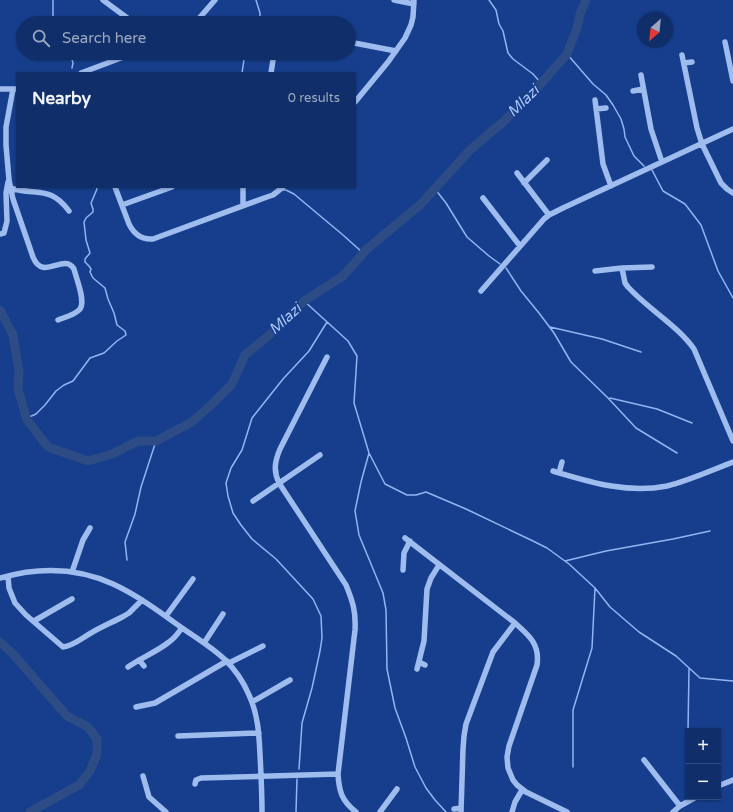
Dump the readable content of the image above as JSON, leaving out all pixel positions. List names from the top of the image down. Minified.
{"water":["Mlazi"],"north":"bottom left","page":{"search":"Search here","heading":["Nearby","0 results"],"map_buttons":["+","−"]}}
